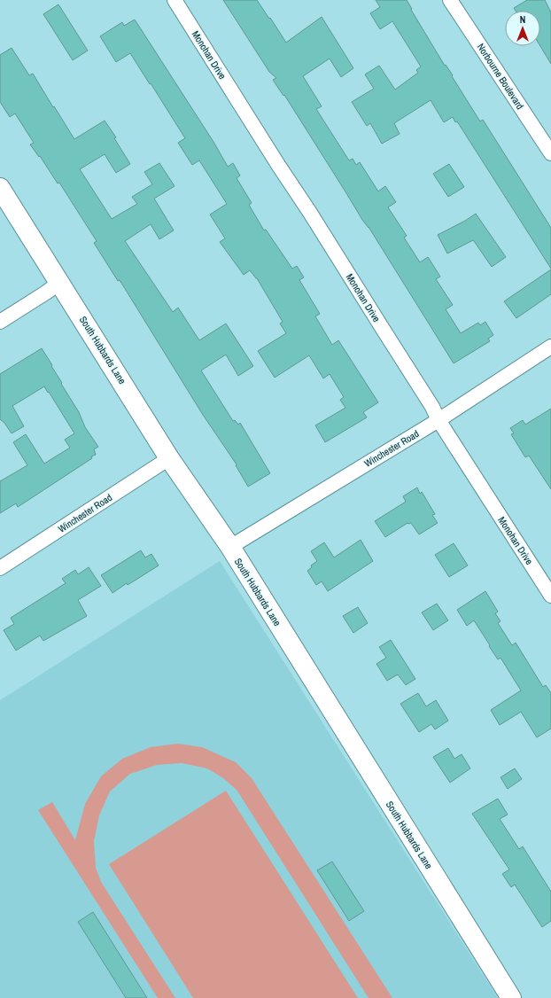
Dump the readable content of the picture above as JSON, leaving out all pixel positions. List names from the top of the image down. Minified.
{"streets":{"street":["Monohan Drive","Norbourne Boulevard","South Hubbards Lane","Winchester Road"]},"crossings":[["Monohan Drive","Winchester Road"],["South Hubbards Lane","Winchester Road"]],"north":"top"}
